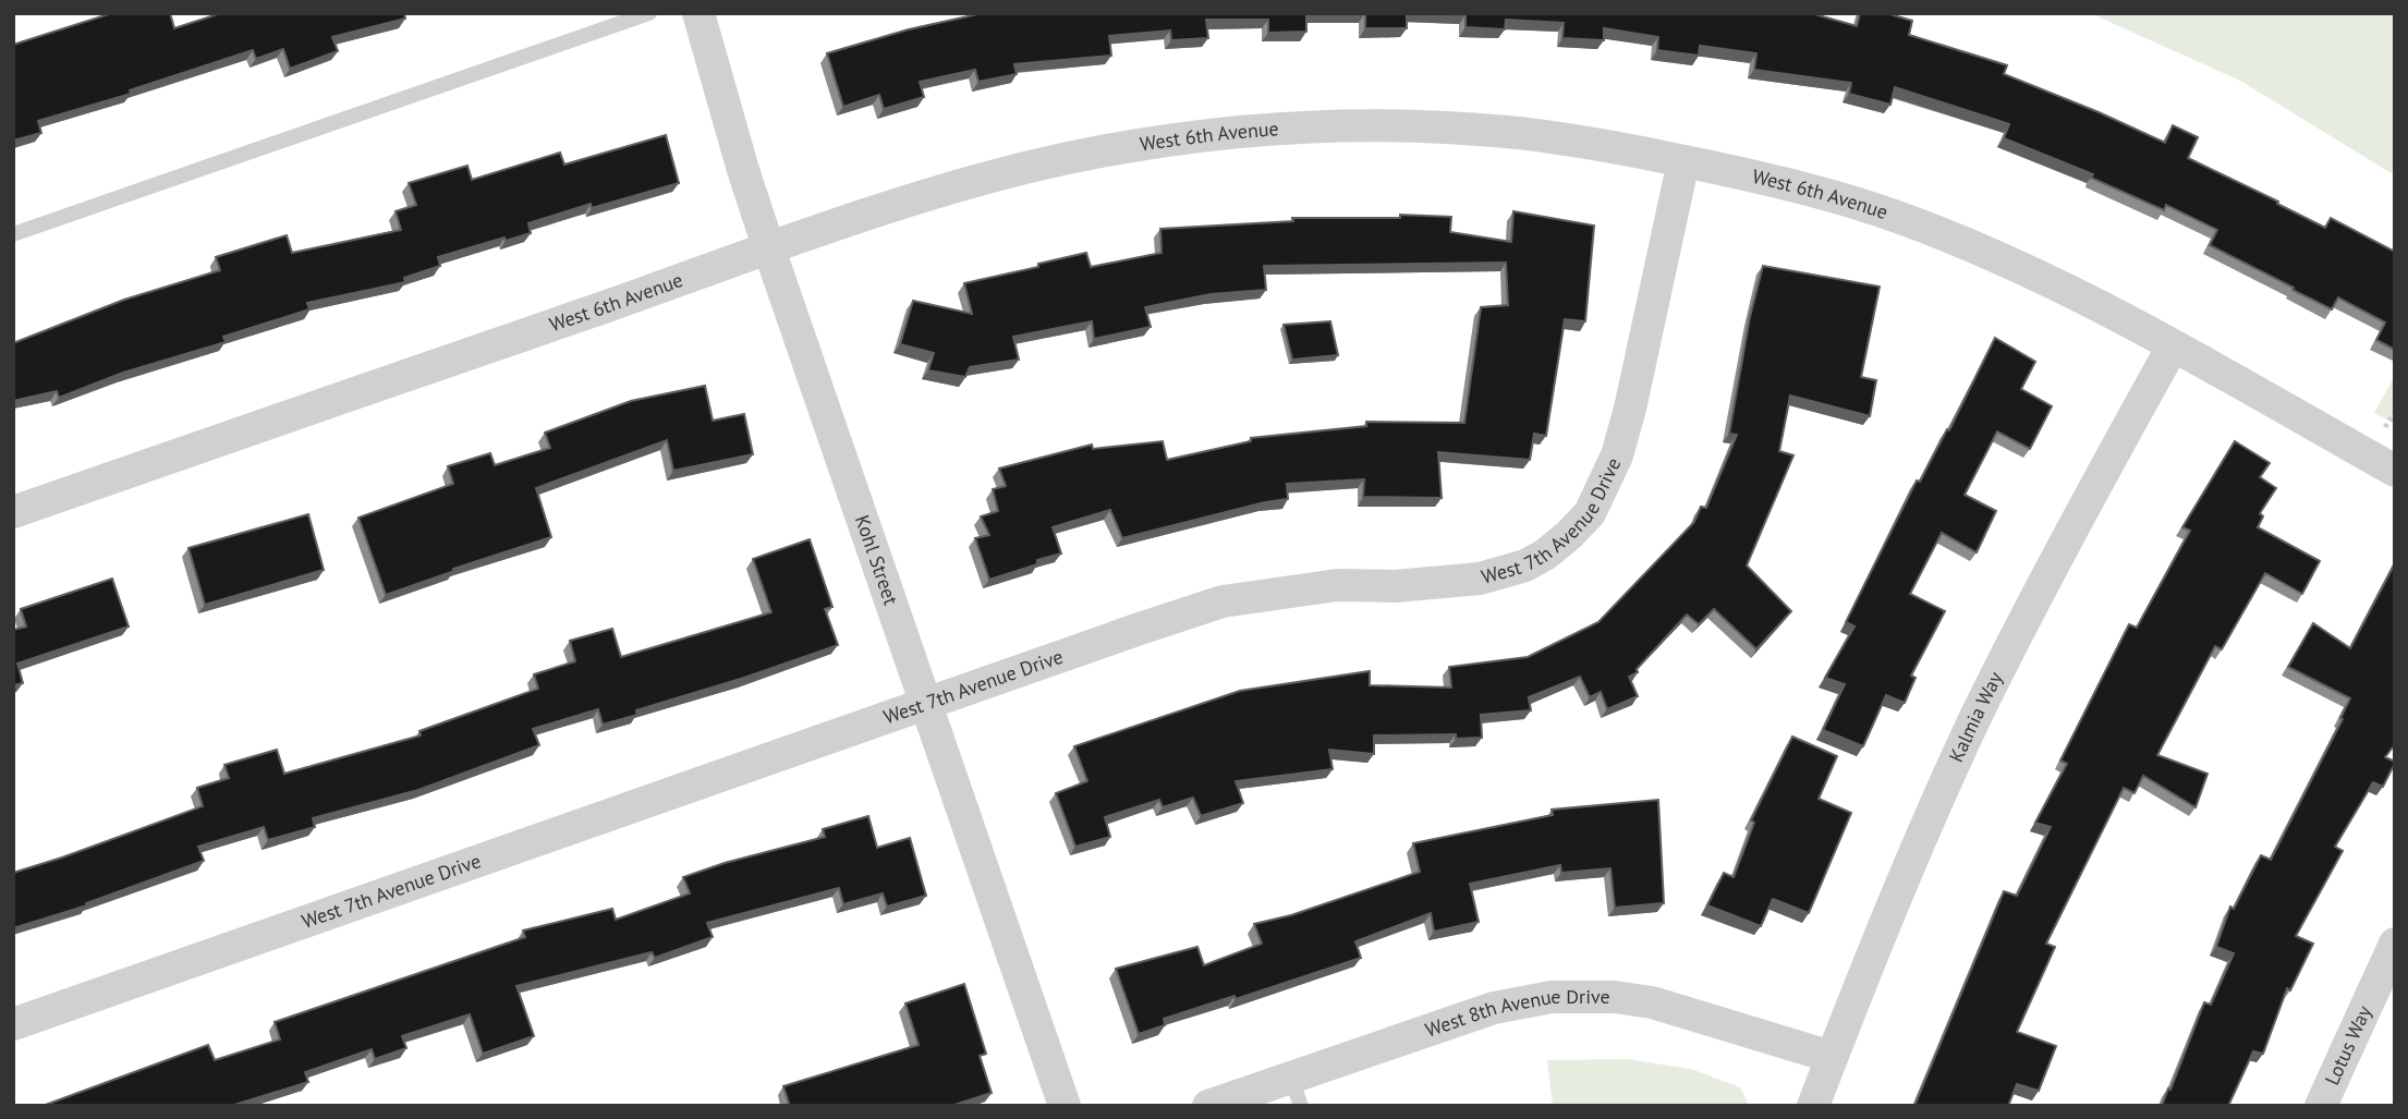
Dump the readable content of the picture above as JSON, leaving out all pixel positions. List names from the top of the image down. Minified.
{"streets":{"street":["West 6th Avenue","West 7th Avenue Drive","Kohl Street","Kalmia Way","West 8th Avenue Drive","Lotus Way"]},"crossings":[["West 6th Avenue","West 7th Avenue Drive"],["West 6th Avenue","Kohl Street"],["West 6th Avenue","Kalmia Way"],["West 7th Avenue Drive","Kohl Street"],["Kalmia Way","West 8th Avenue Drive"]]}
